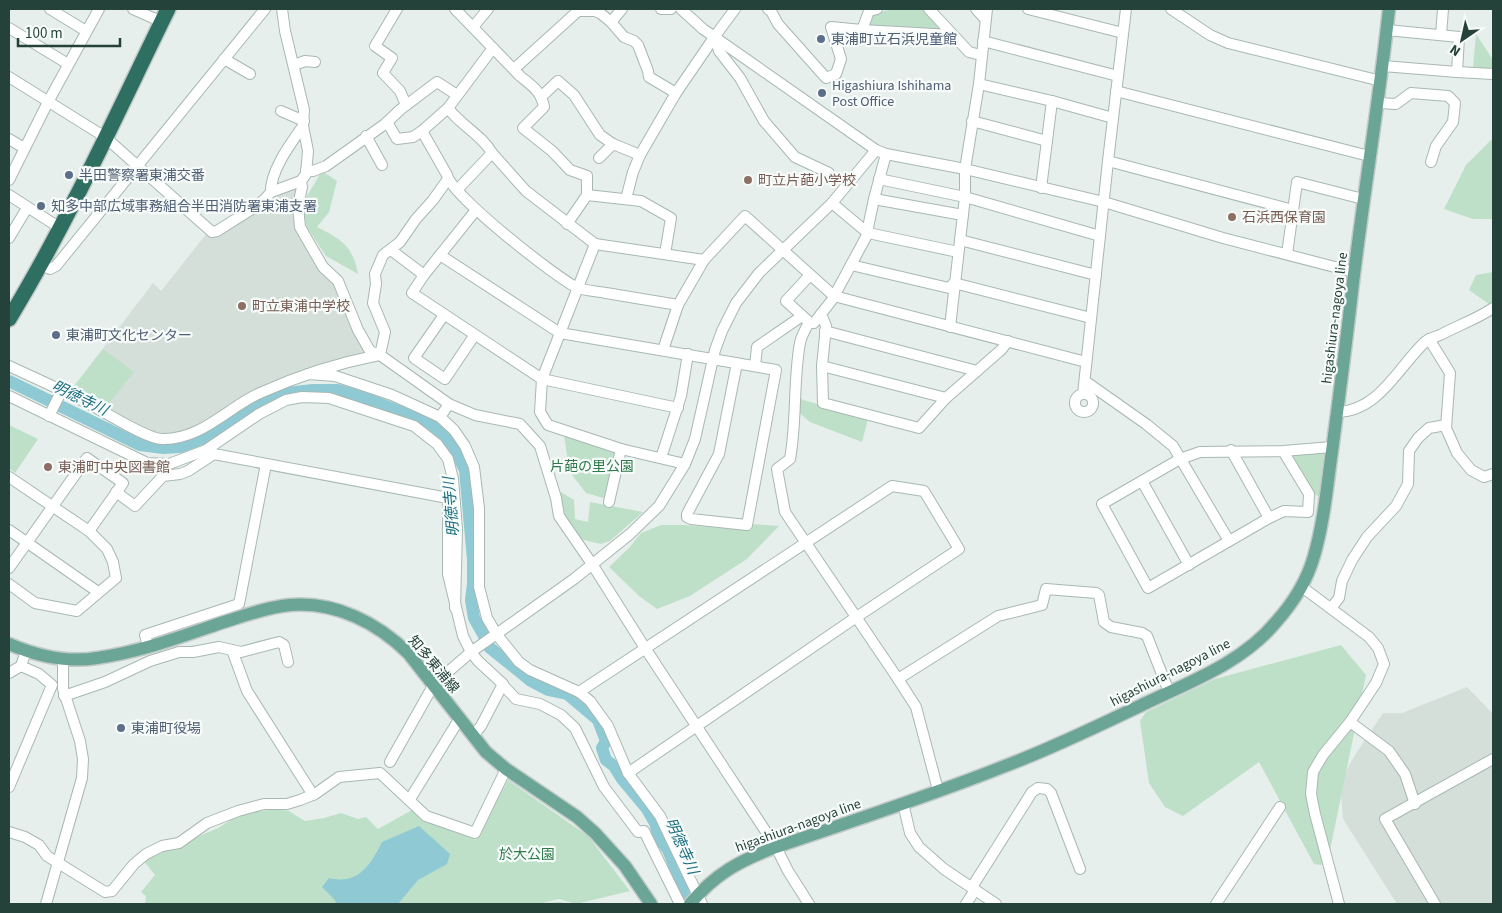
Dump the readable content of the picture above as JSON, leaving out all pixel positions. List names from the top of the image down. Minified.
{"streets":{"main road":["higashiura-nagoya line","知多東浦線"]},"water":["明徳寺川"],"parks":["片葩の里公園","於大公園"],"places":["東浦町立石浜児童館","Higashiura Ishihama Post Office","半田警察署東浦交番","町立片葩小学校","知多中部広域事務組合半田消防署東浦支署","石浜西保育園","町立東浦中学校","東浦町文化センター","東浦町中央図書館","東浦町役場"],"scale_bar":"100 m","north":"bottom left"}
